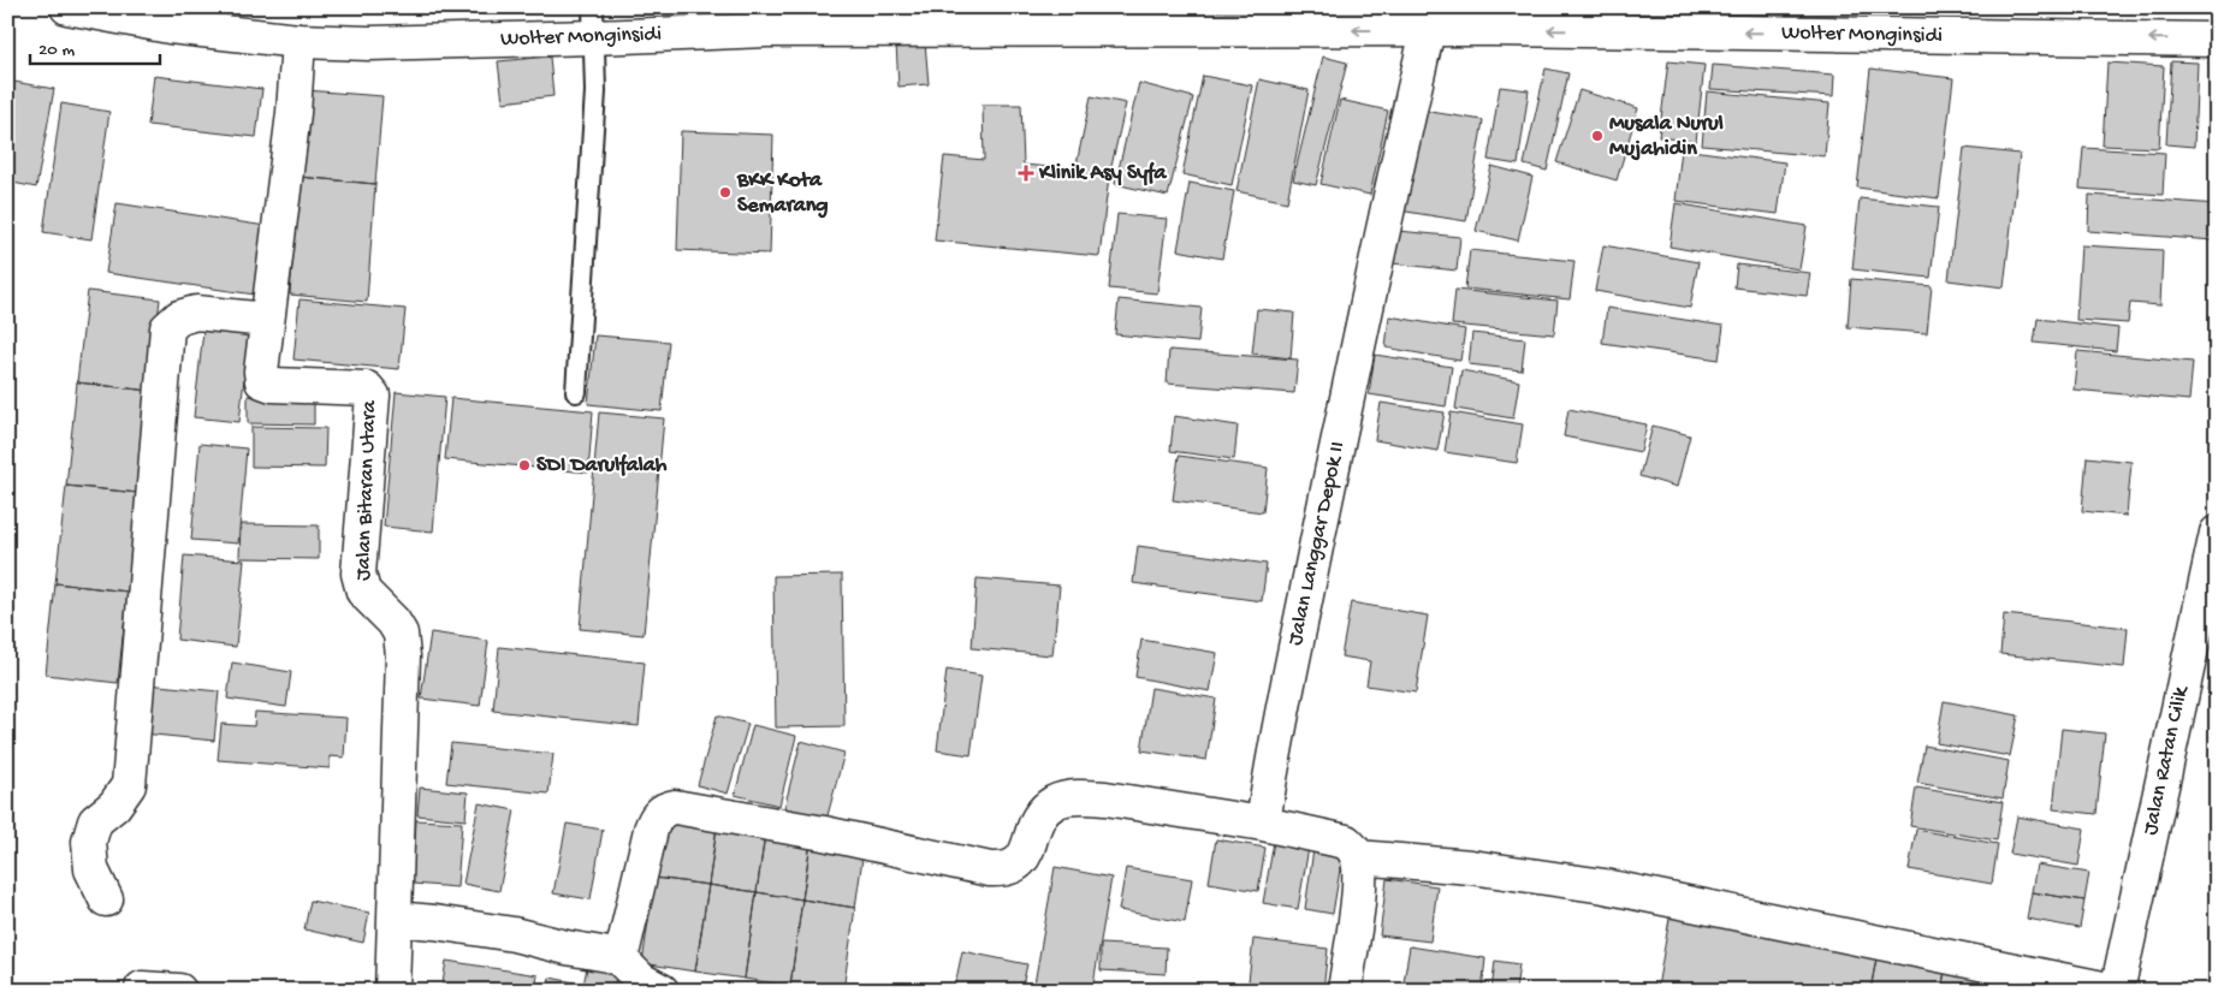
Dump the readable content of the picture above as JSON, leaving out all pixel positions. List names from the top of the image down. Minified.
{"streets":{"street":["Wolter Monginsidi","Jalan Bitaran Utara","Jalan Langgar Depok II","Jalan Ratan Cilik"]},"crossings":[["Wolter Monginsidi","Jalan Bitaran Utara"],["Wolter Monginsidi","Jalan Langgar Depok II"]],"one_way":["Wolter Monginsidi"],"places":{"other":["Musala Nurul Mujahidin","BKK Kota Semarang","SDI Darulfalah"],"health":["Klinik Asy Syfa"]},"scale_bar":"20 m"}
